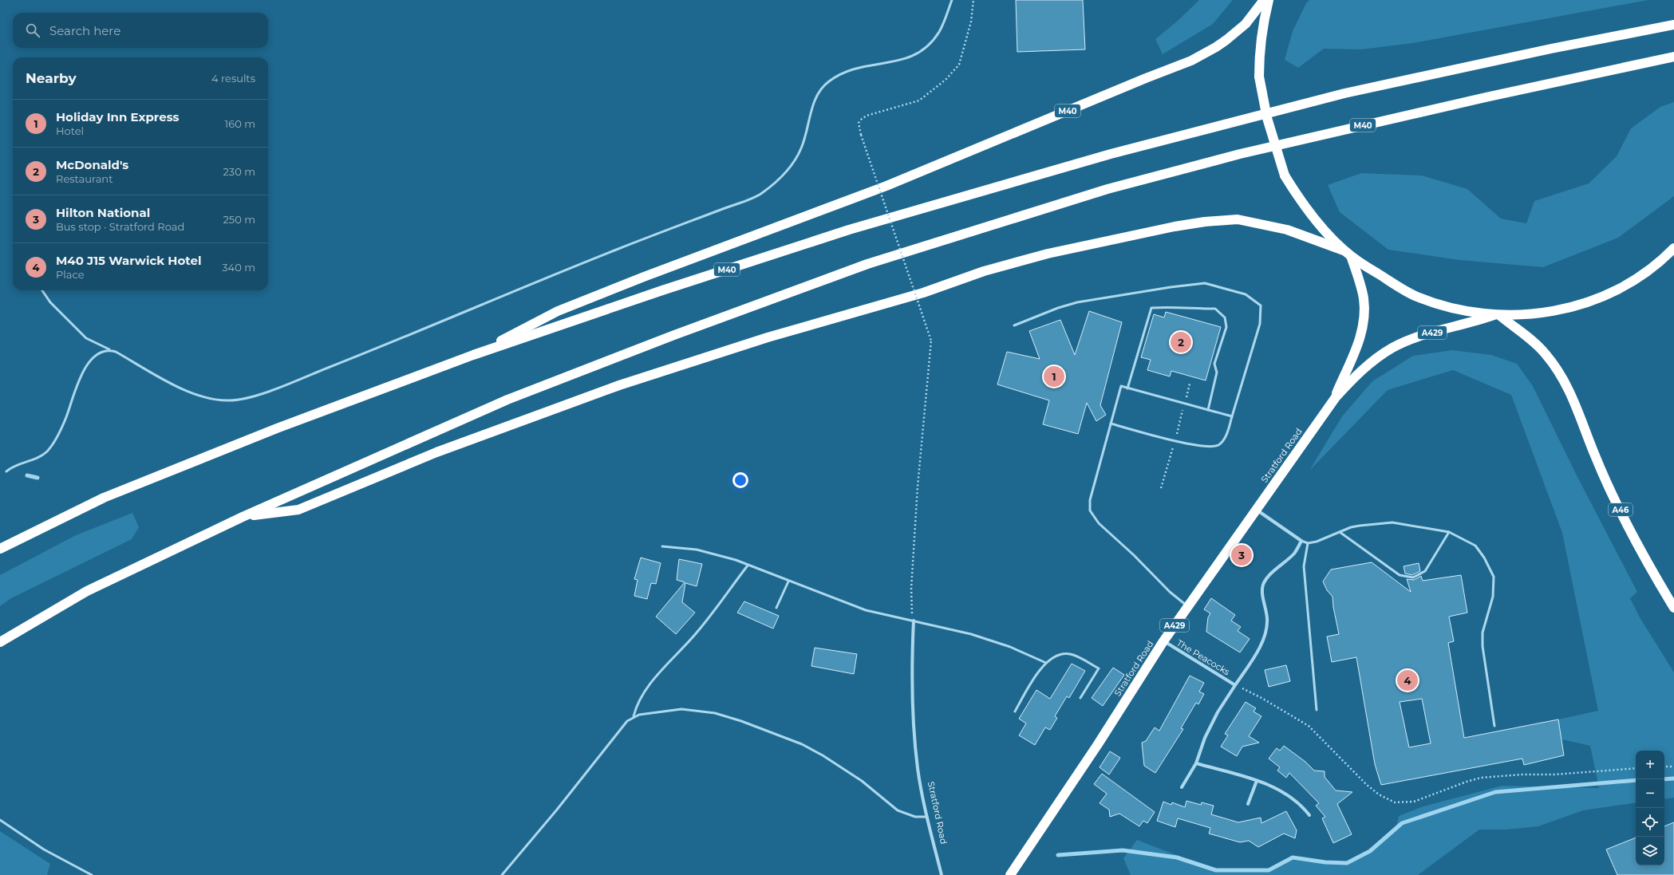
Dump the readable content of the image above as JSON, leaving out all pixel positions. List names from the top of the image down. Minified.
{"streets":{"highway":["M40","A429","Stratford Road","A46"],"street":["The Peacocks"]},"crossings":[["M40","Stratford Road"],["Stratford Road","A46"],["Stratford Road","The Peacocks"]],"page":{"search":"Search here","heading":["Nearby","4 results"],"list":[{"mark":"1","name":"Holiday Inn Express","note":"Hotel","value":"160 m"},{"mark":"2","name":"McDonald's","note":"Restaurant","value":"230 m"},{"mark":"3","name":"Hilton National","note":"Bus stop · Stratford Road","value":"250 m"},{"mark":"4","name":"M40 J15 Warwick Hotel","note":"Place","value":"340 m"}],"pins":["2","1","3","4"],"map_buttons":["+","−"]}}
